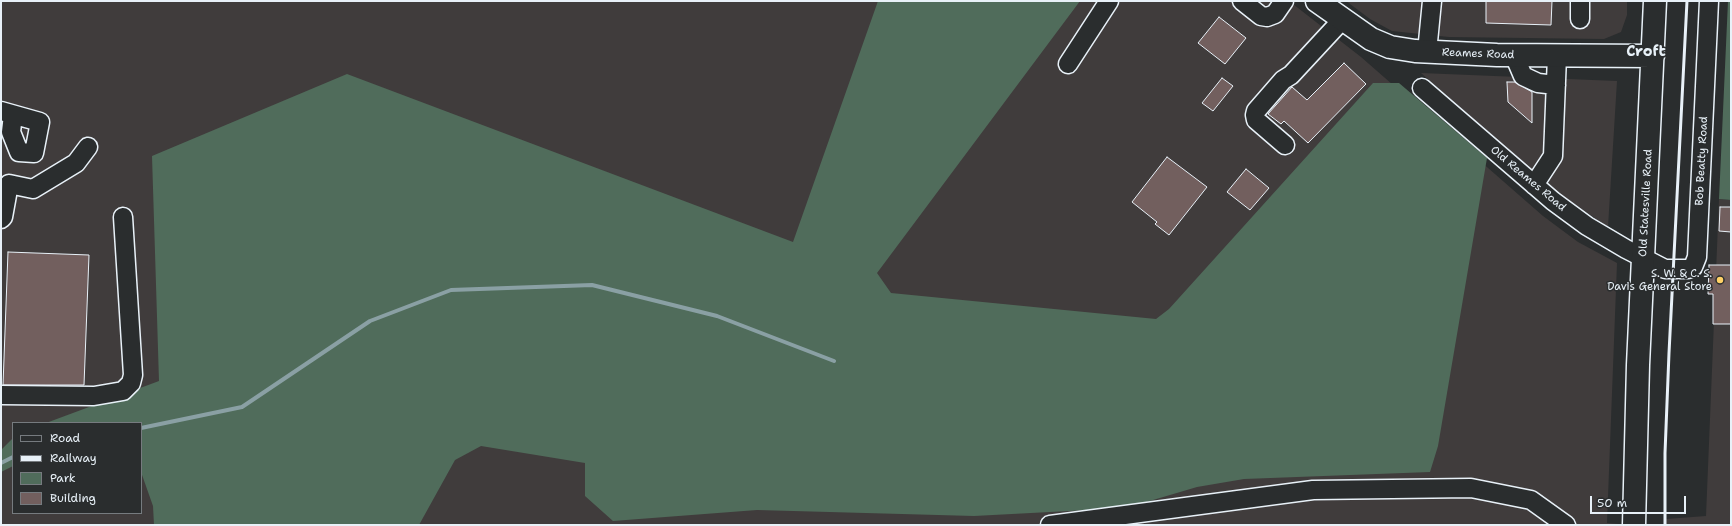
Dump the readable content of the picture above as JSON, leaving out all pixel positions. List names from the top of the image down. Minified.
{"streets":{"main road":["Reames Road","Old Statesville Road"],"street":["Bob Beatty Road","Old Reames Road"]},"crossings":[["Reames Road","Old Statesville Road"],["Bob Beatty Road","Old Reames Road"],["Bob Beatty Road","Old Statesville Road"],["Old Reames Road","Old Statesville Road"]],"districts":["Croft"],"places":["S. W. & C. S. Davis General Store"],"legend":["Road","Railway","Park","Building"],"scale_bar":"50 m"}
